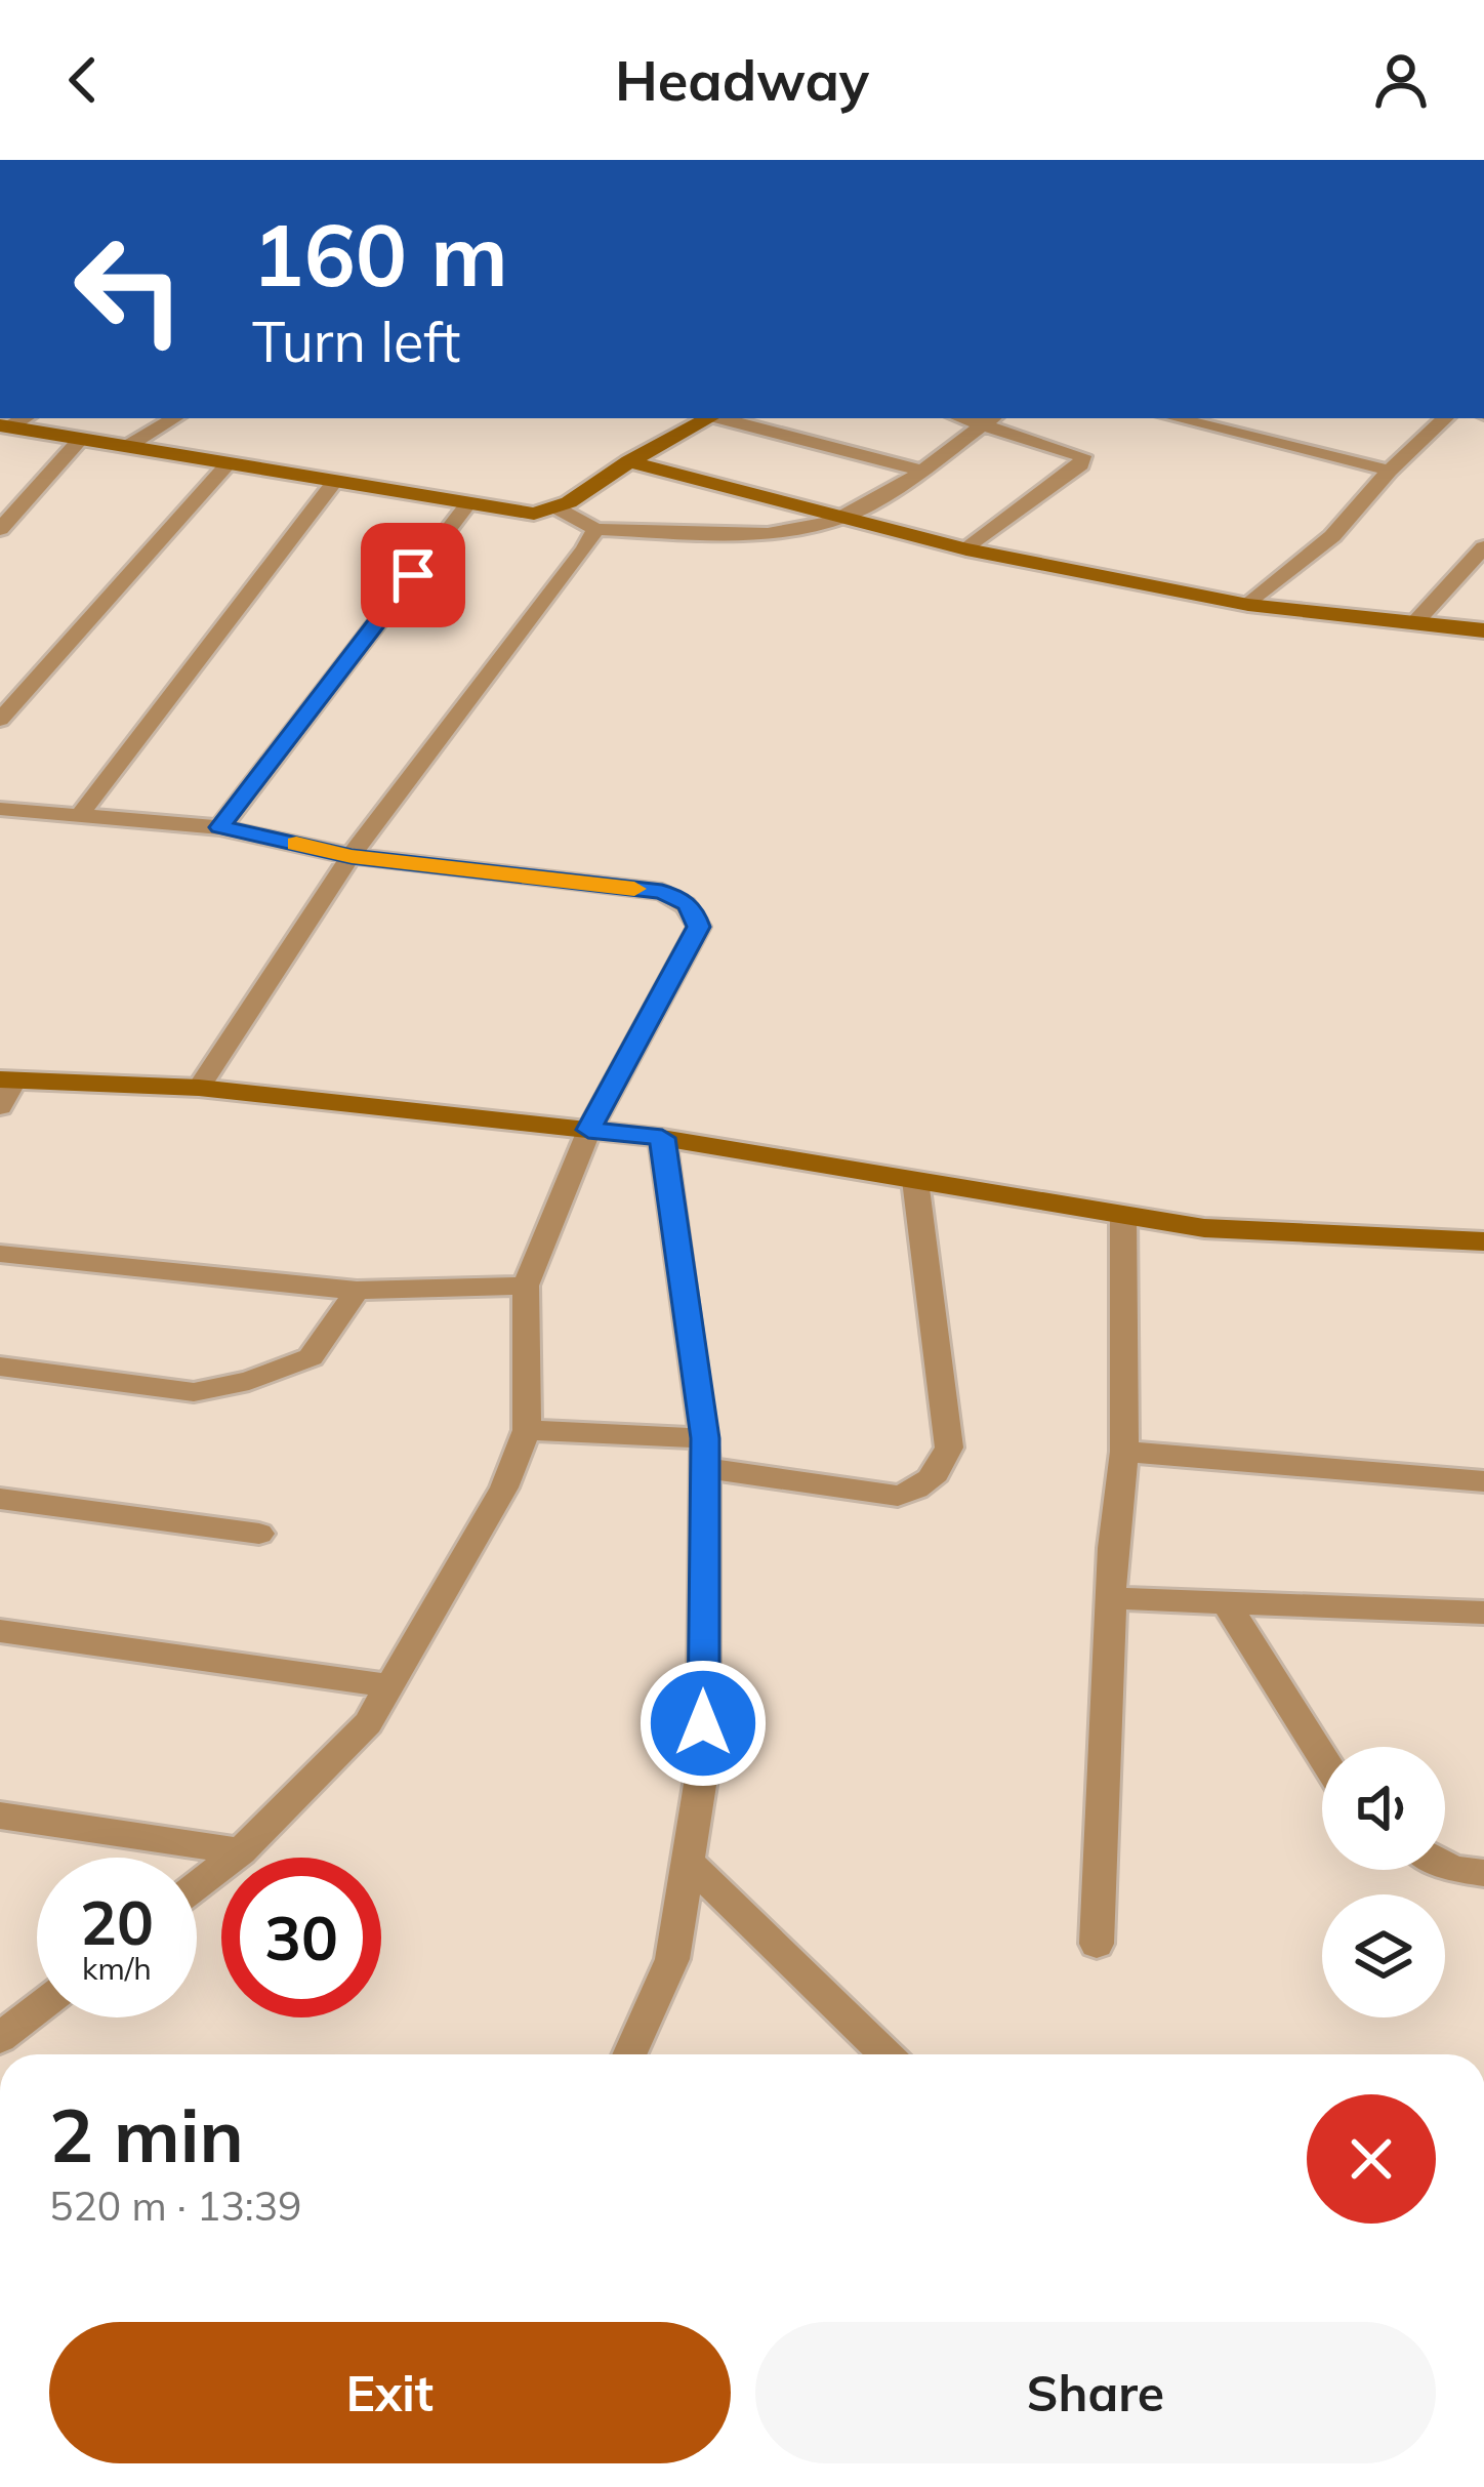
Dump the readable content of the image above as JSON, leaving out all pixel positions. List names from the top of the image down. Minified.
{"page":{"header":"Headway","turn":["160 m","Turn left"],"speed":"20 km/h","limit":"30","heading":["2 min","520 m · 13:39"],"buttons":["Exit","Share"]}}
